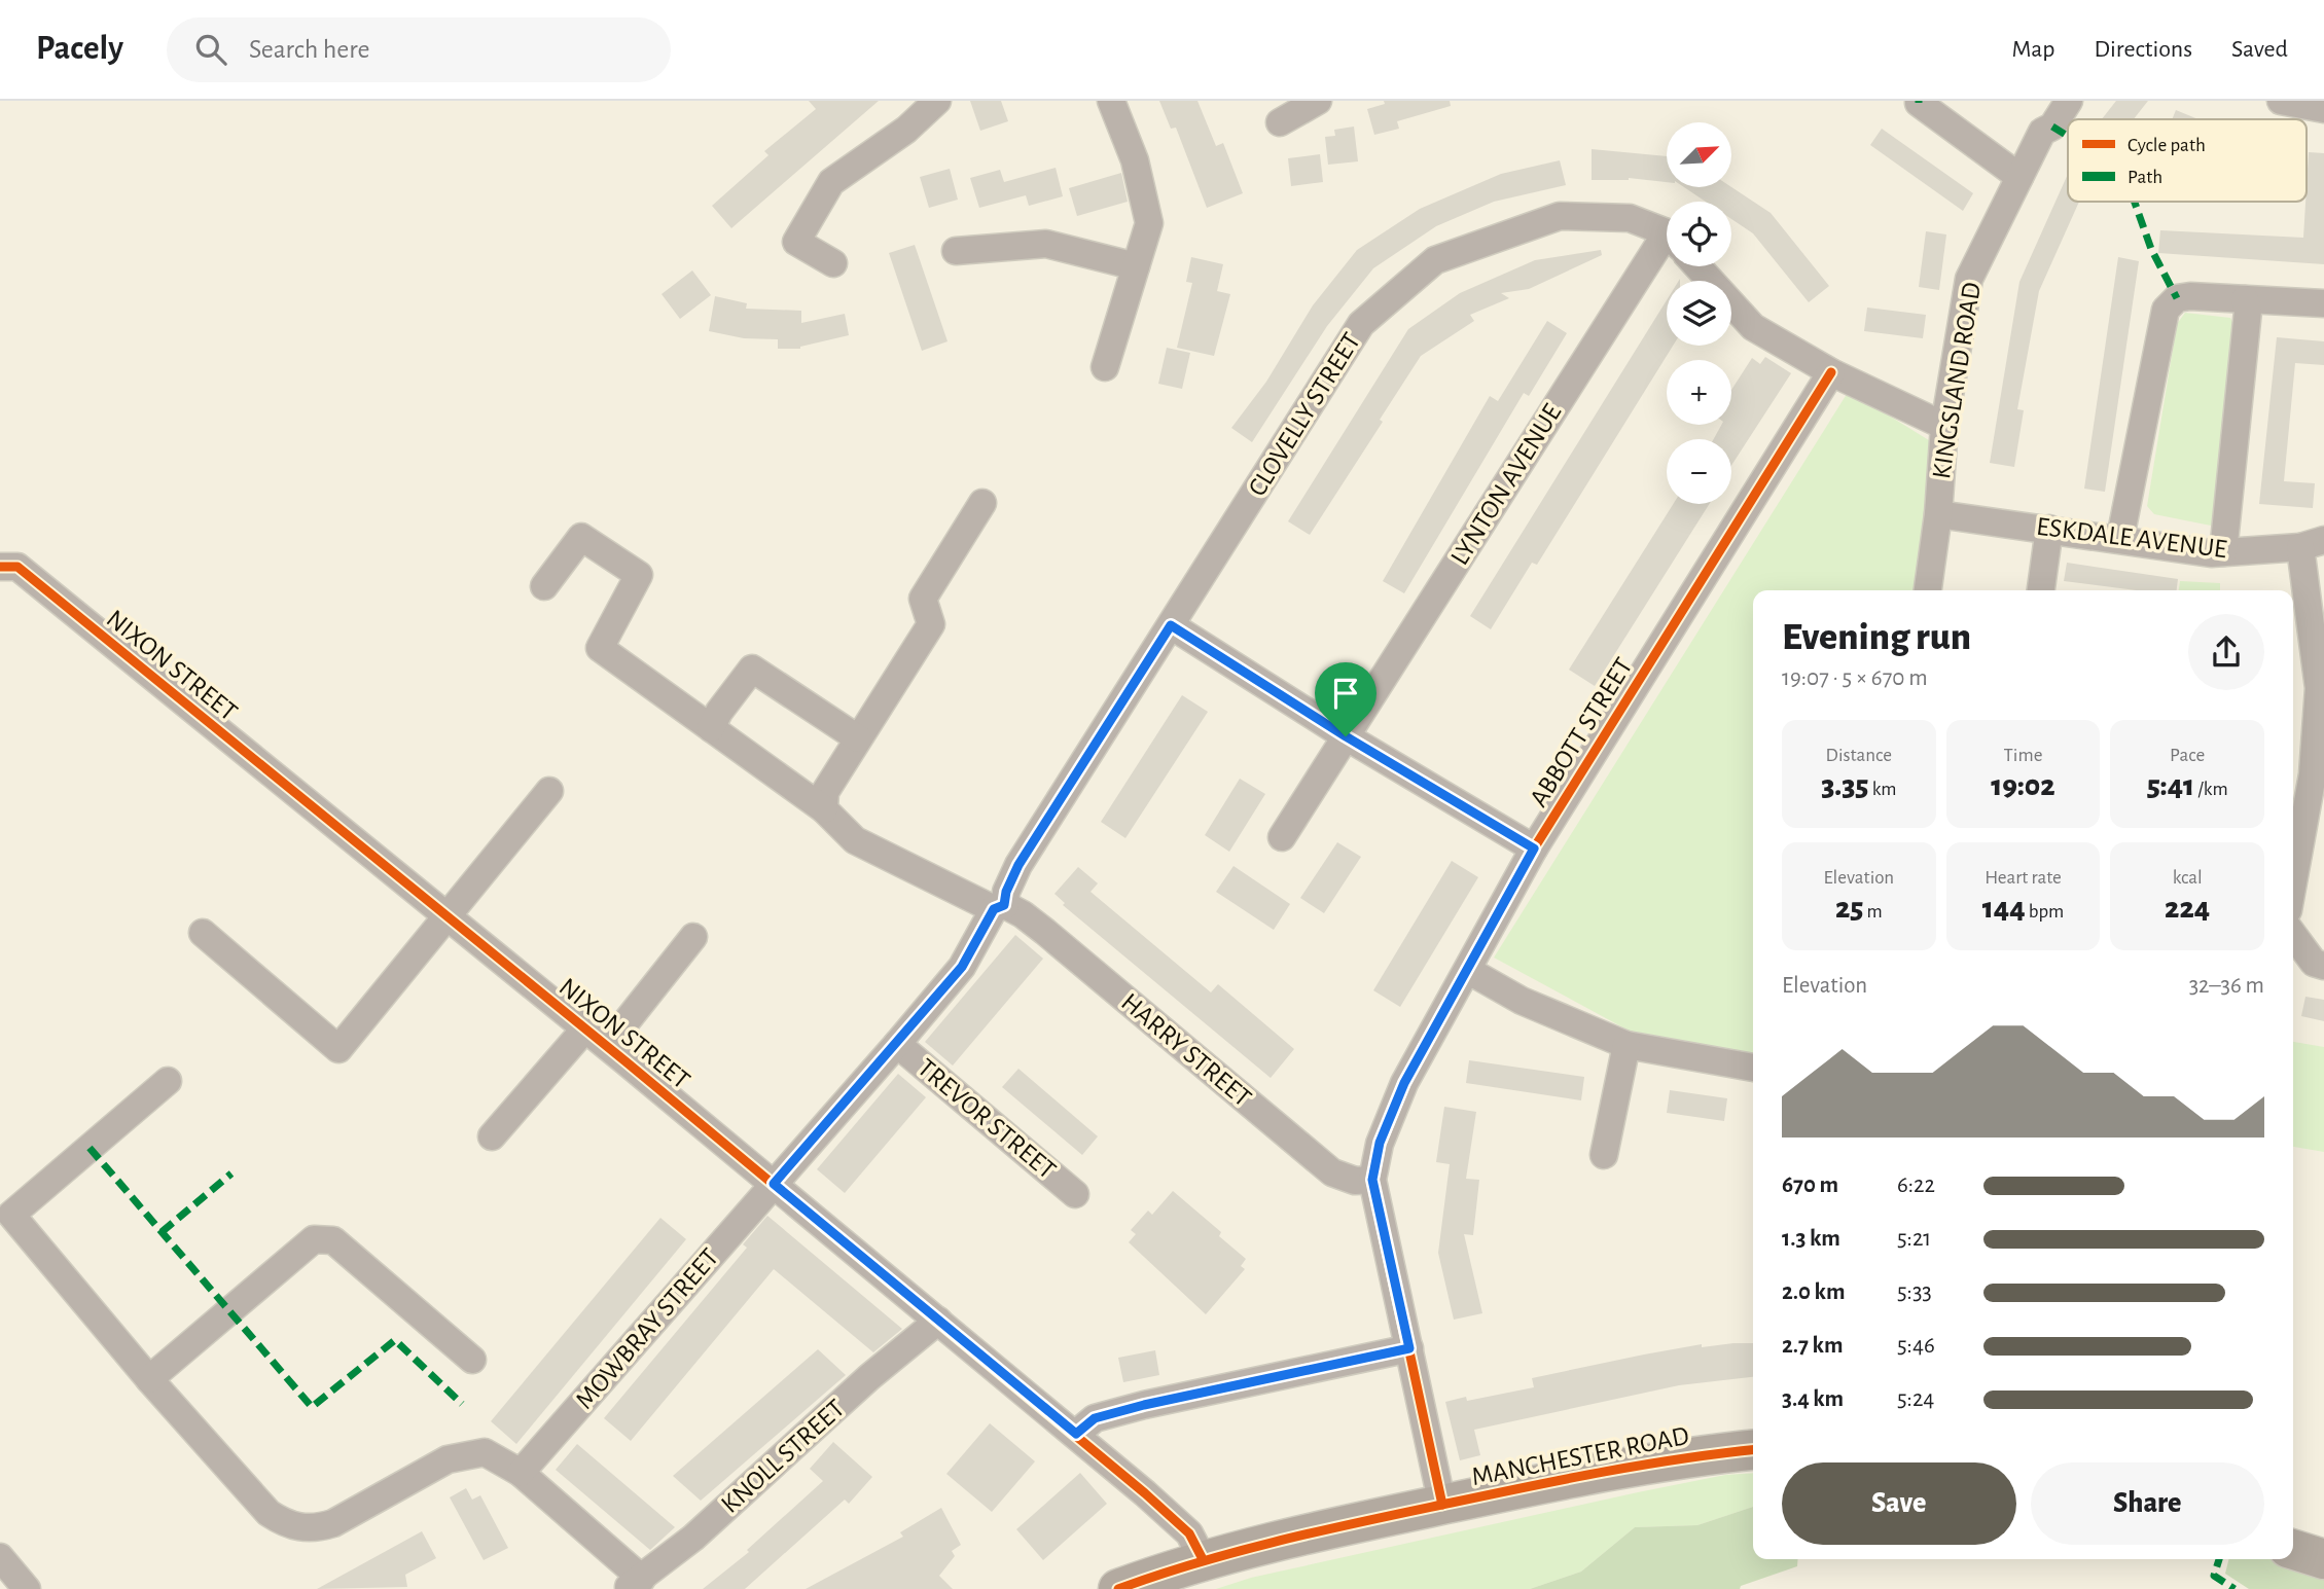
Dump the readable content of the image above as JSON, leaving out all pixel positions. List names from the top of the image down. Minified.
{"streets":{"main road":["MANCHESTER ROAD"],"street":["KINGSLAND ROAD","CLOVELLY STREET","LYNTON AVENUE","ESKDALE AVENUE","NIXON STREET","ABBOTT STREET","HARRY STREET","TREVOR STREET","MOWBRAY STREET","KNOLL STREET"]},"crossings":[["KINGSLAND ROAD","ESKDALE AVENUE"],["CLOVELLY STREET","HARRY STREET"],["CLOVELLY STREET","MOWBRAY STREET"],["NIXON STREET","MOWBRAY STREET"],["NIXON STREET","KNOLL STREET"],["NIXON STREET","MANCHESTER ROAD"],["ABBOTT STREET","HARRY STREET"],["ABBOTT STREET","MANCHESTER ROAD"],["HARRY STREET","MOWBRAY STREET"],["TREVOR STREET","MOWBRAY STREET"]],"legend":["Cycle path","Path"],"north":"top right","page":{"header":"Pacely","search":"Search here","nav":["Map","Directions","Saved"],"map_buttons":["+","−"],"heading":["Evening run","19:07 · 5 × 670 m"],"stats":[["Distance","3.35 km"],["Time","19:02"],["Pace","5:41 /km"],["Elevation","25 m"],["Heart rate","144 bpm"],["kcal","224"]],"chart":["Elevation","32–36 m"],"list":[{"name":"670 m","note":"6:22"},{"name":"1.3 km","note":"5:21"},{"name":"2.0 km","note":"5:33"},{"name":"2.7 km","note":"5:46"},{"name":"3.4 km","note":"5:24"}],"buttons":["Save","Share"]}}
